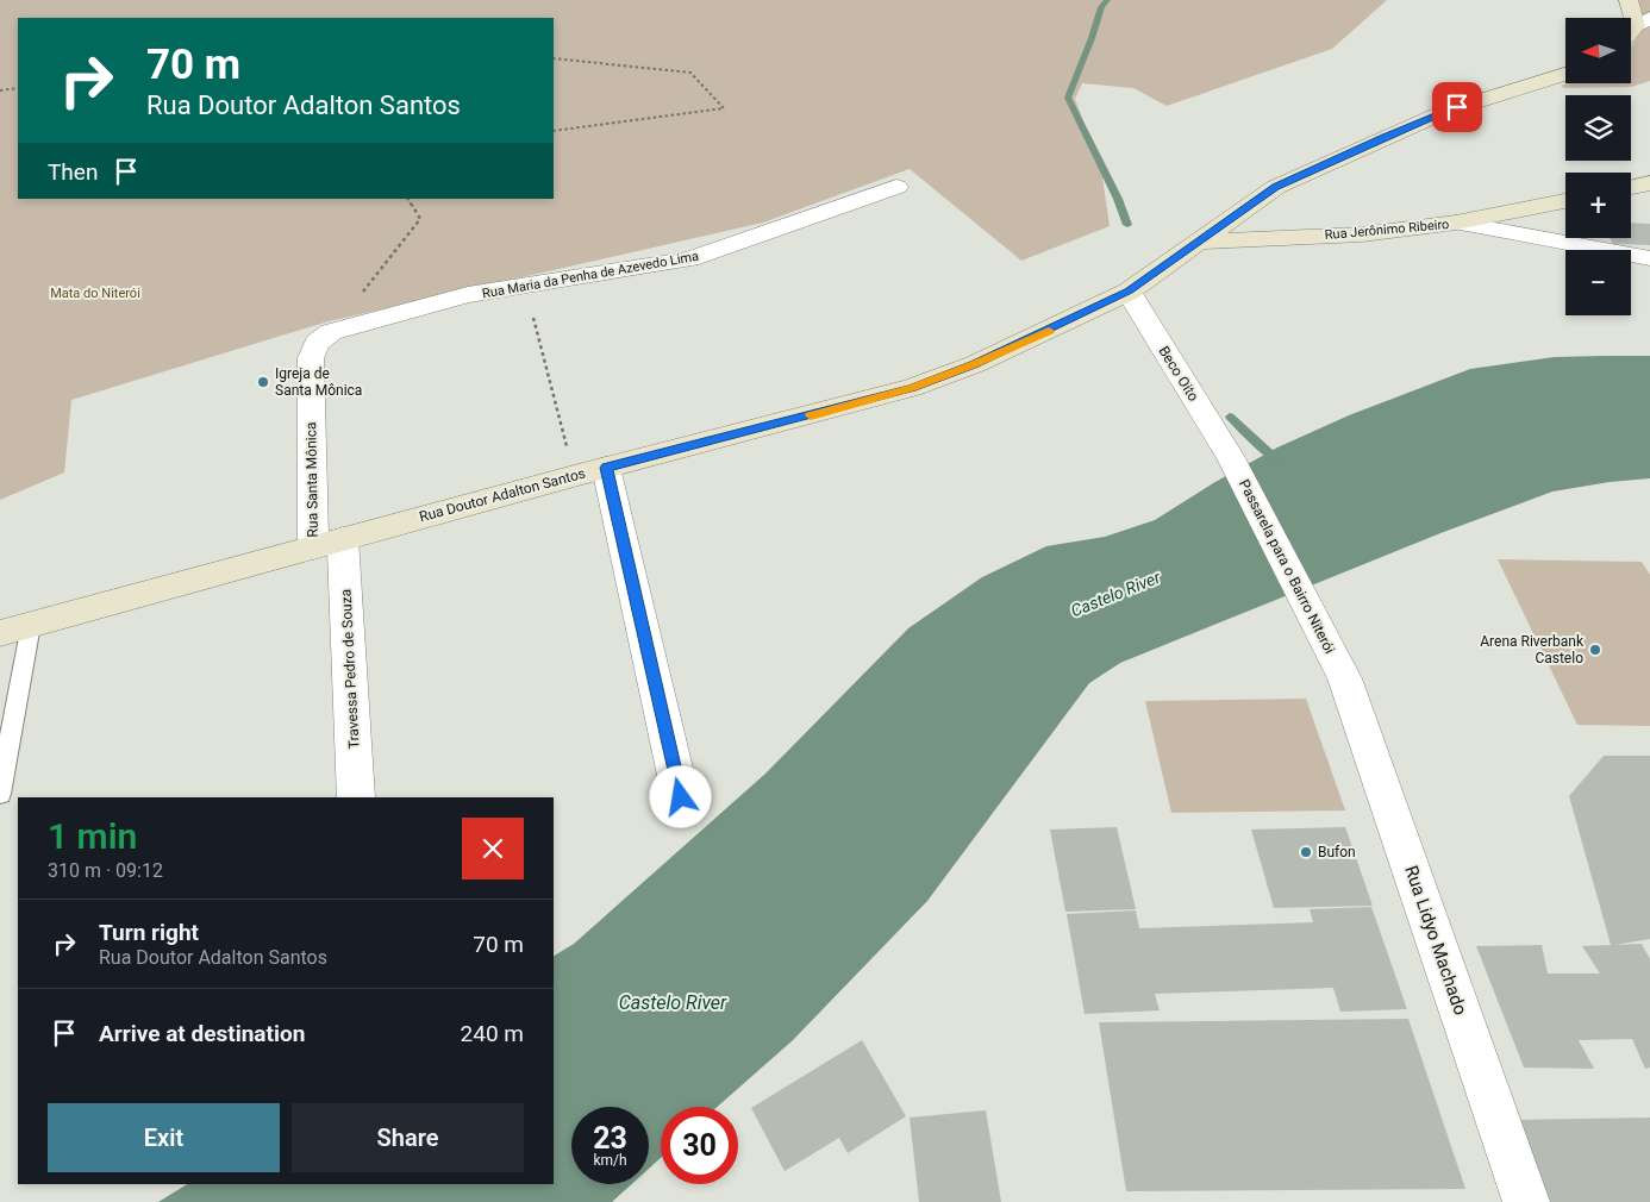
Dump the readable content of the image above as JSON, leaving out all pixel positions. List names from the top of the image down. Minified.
{"streets":{"main road":["Rua Jerônimo Ribeiro","Rua Doutor Adalton Santos"],"street":["Rua Maria da Penha de Azevedo Lima","Beco Oito","Rua Santa Mônica","Passarela para o Bairro Niterói","Travessa Pedro de Souza","Rua Lidyo Machado"]},"crossings":[["Rua Jerônimo Ribeiro","Rua Doutor Adalton Santos"],["Rua Maria da Penha de Azevedo Lima","Rua Santa Mônica"],["Beco Oito","Rua Doutor Adalton Santos"],["Beco Oito","Passarela para o Bairro Niterói"],["Rua Santa Mônica","Rua Doutor Adalton Santos"],["Rua Santa Mônica","Travessa Pedro de Souza"],["Rua Doutor Adalton Santos","Travessa Pedro de Souza"],["Passarela para o Bairro Niterói","Rua Lidyo Machado"]],"water":["Castelo River"],"parks":["Mata do Niterói"],"places":["Igreja de Santa Mônica","Arena Riverbank Castelo","Bufon"],"north":"left","page":{"map_buttons":["+","−"],"turn":["70 m","Rua Doutor Adalton Santos"],"then":"Then","heading":["1 min","310 m · 09:12"],"list":[{"name":"Turn right","note":"Rua Doutor Adalton Santos","value":"70 m"},{"name":"Arrive at destination","value":"240 m"}],"buttons":["Exit","Share"],"speed":"23 km/h","limit":"30"}}
